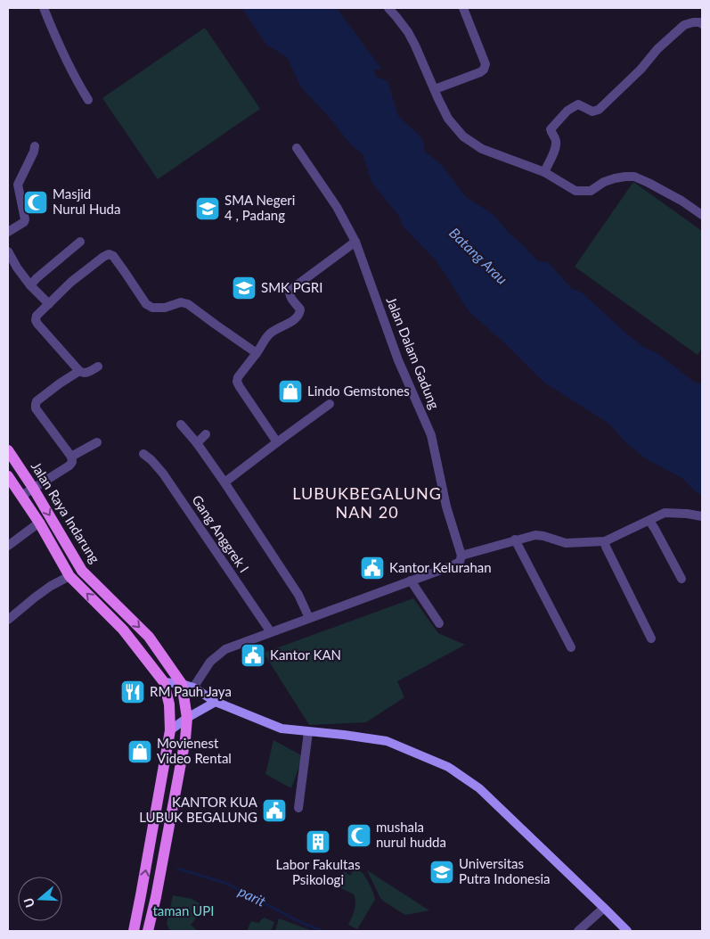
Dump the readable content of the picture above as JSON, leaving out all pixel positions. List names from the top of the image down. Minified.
{"streets":{"main road":["Jalan Raya Indarung"],"street":["Jalan Dalam Gadung","Gang Anggrek I"]},"districts":["LUBUKBEGALUNG NAN 20"],"water":["Batang Arau","parit"],"parks":["taman UPI"],"places":{"mosque":["Masjid Nurul Huda","mushala nurul hudda"],"school or university":["SMA Negeri 4 , Padang","SMK PGRI","Universitas Putra Indonesia"],"shop":["Lindo Gemstones","Movienest Video Rental"],"public building":["Kantor Kelurahan","Kantor KAN","KANTOR KUA LUBUK BEGALUNG"],"restaurant":["RM Pauh Jaya"],"building":["Labor Fakultas Psikologi"]},"north":"left"}
